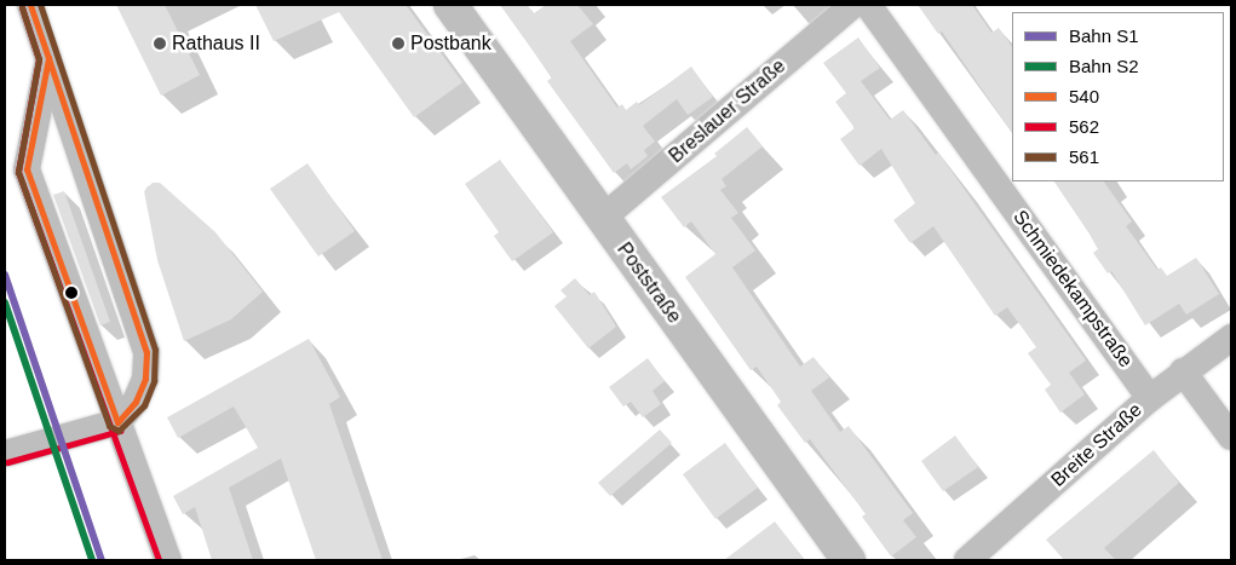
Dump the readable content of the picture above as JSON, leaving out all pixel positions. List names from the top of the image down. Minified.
{"streets":{"main road":["Poststraße"],"street":["Breslauer Straße","Schmiedekampstraße","Breite Straße"]},"crossings":[["Breslauer Straße","Poststraße"],["Breslauer Straße","Schmiedekampstraße"],["Schmiedekampstraße","Breite Straße"]],"places":["Rathaus II","Postbank"],"lines":["transit line 540","transit line 561","transit line 562","rail line S1","rail line S2"],"legend":["Bahn S1","Bahn S2","540","562","561"]}
